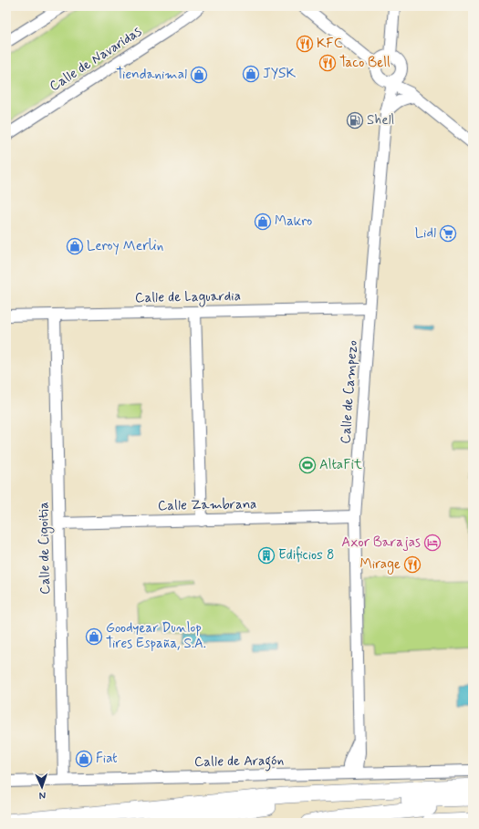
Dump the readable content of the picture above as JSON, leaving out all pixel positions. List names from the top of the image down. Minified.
{"streets":{"street":["Calle de Navaridas","Calle de Laguardia","Calle de Campezo","Calle Zambrana","Calle de Cigoitia","Calle de Aragón"]},"crossings":[["Calle de Laguardia","Calle de Campezo"],["Calle de Laguardia","Calle de Cigoitia"],["Calle de Campezo","Calle Zambrana"],["Calle de Campezo","Calle de Aragón"],["Calle Zambrana","Calle de Cigoitia"],["Calle de Cigoitia","Calle de Aragón"]],"places":{"restaurant":["KFC","Taco Bell","Mirage"],"shop":["JYSK","Tiendanimal","Makro","Leroy Merlin","Goodyear Dunlop Tires España, S.A.","Fiat"],"fuel station":["Shell"],"supermarket":["Lidl"],"sports":["AltaFit"],"hotel":["Axor Barajas"],"building":["Edificios 8"]},"north":"bottom"}
